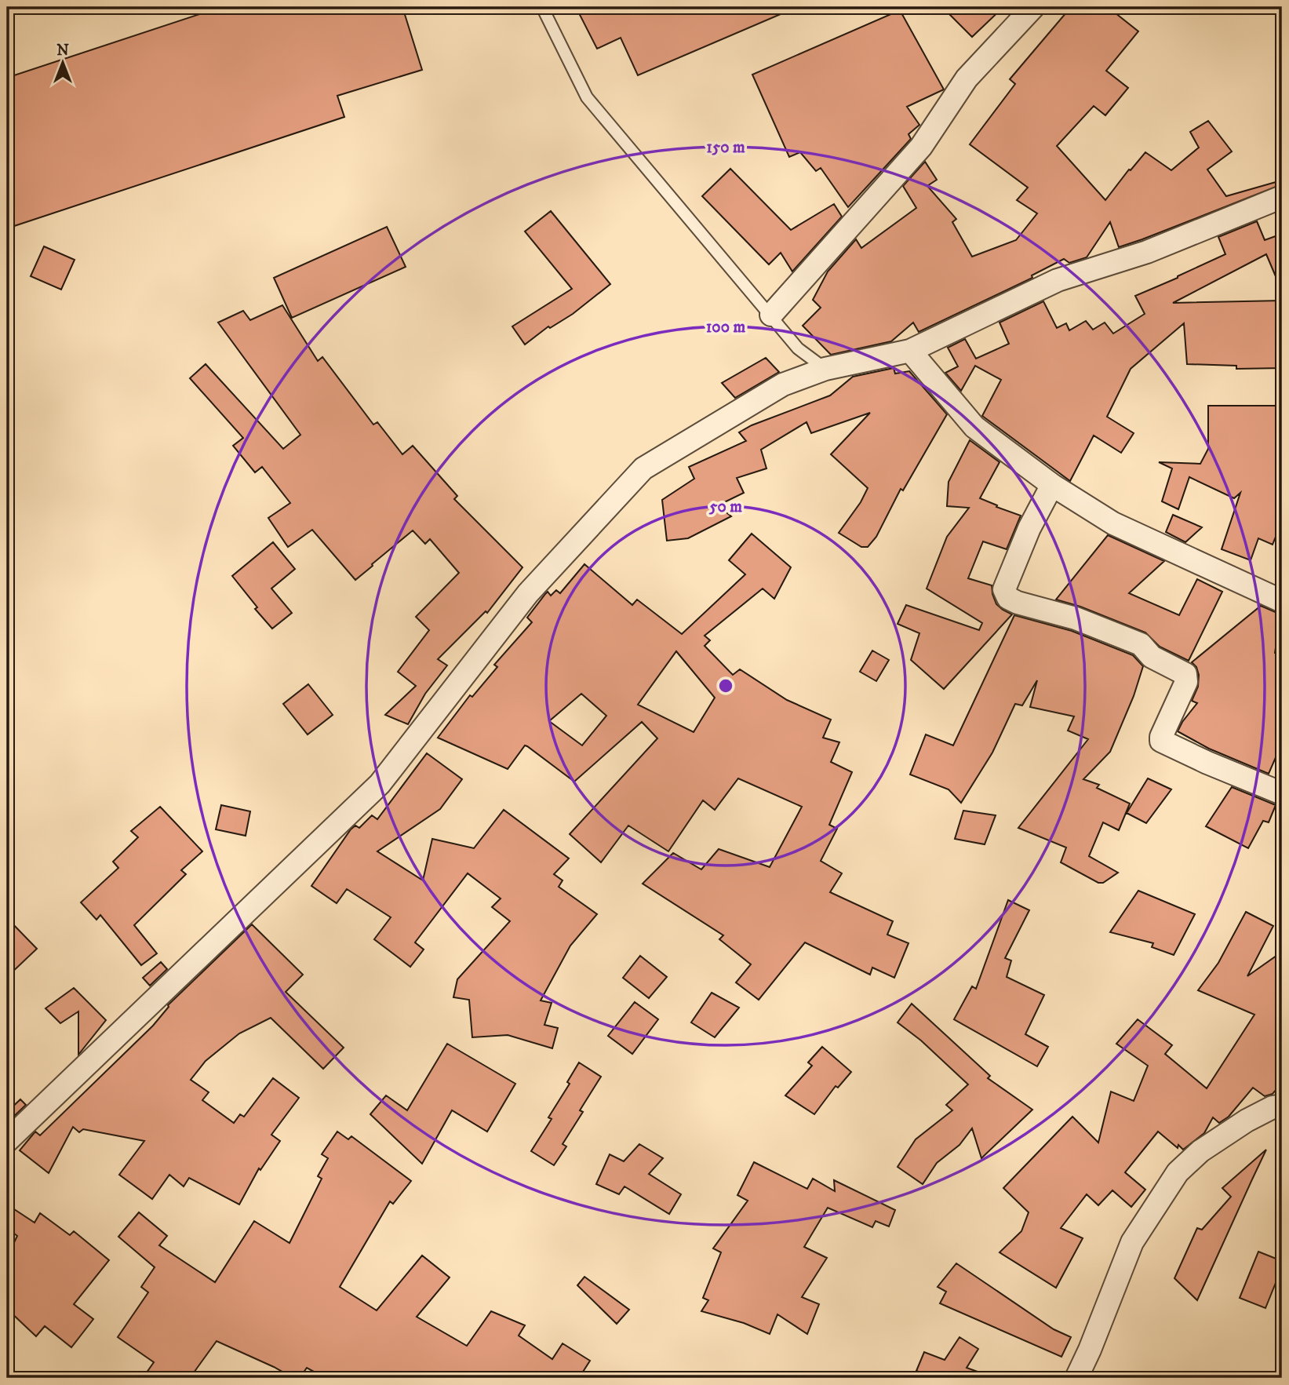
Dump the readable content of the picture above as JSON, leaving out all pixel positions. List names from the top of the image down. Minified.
{"north":"top","rings":["150 m","100 m","50 m"]}
